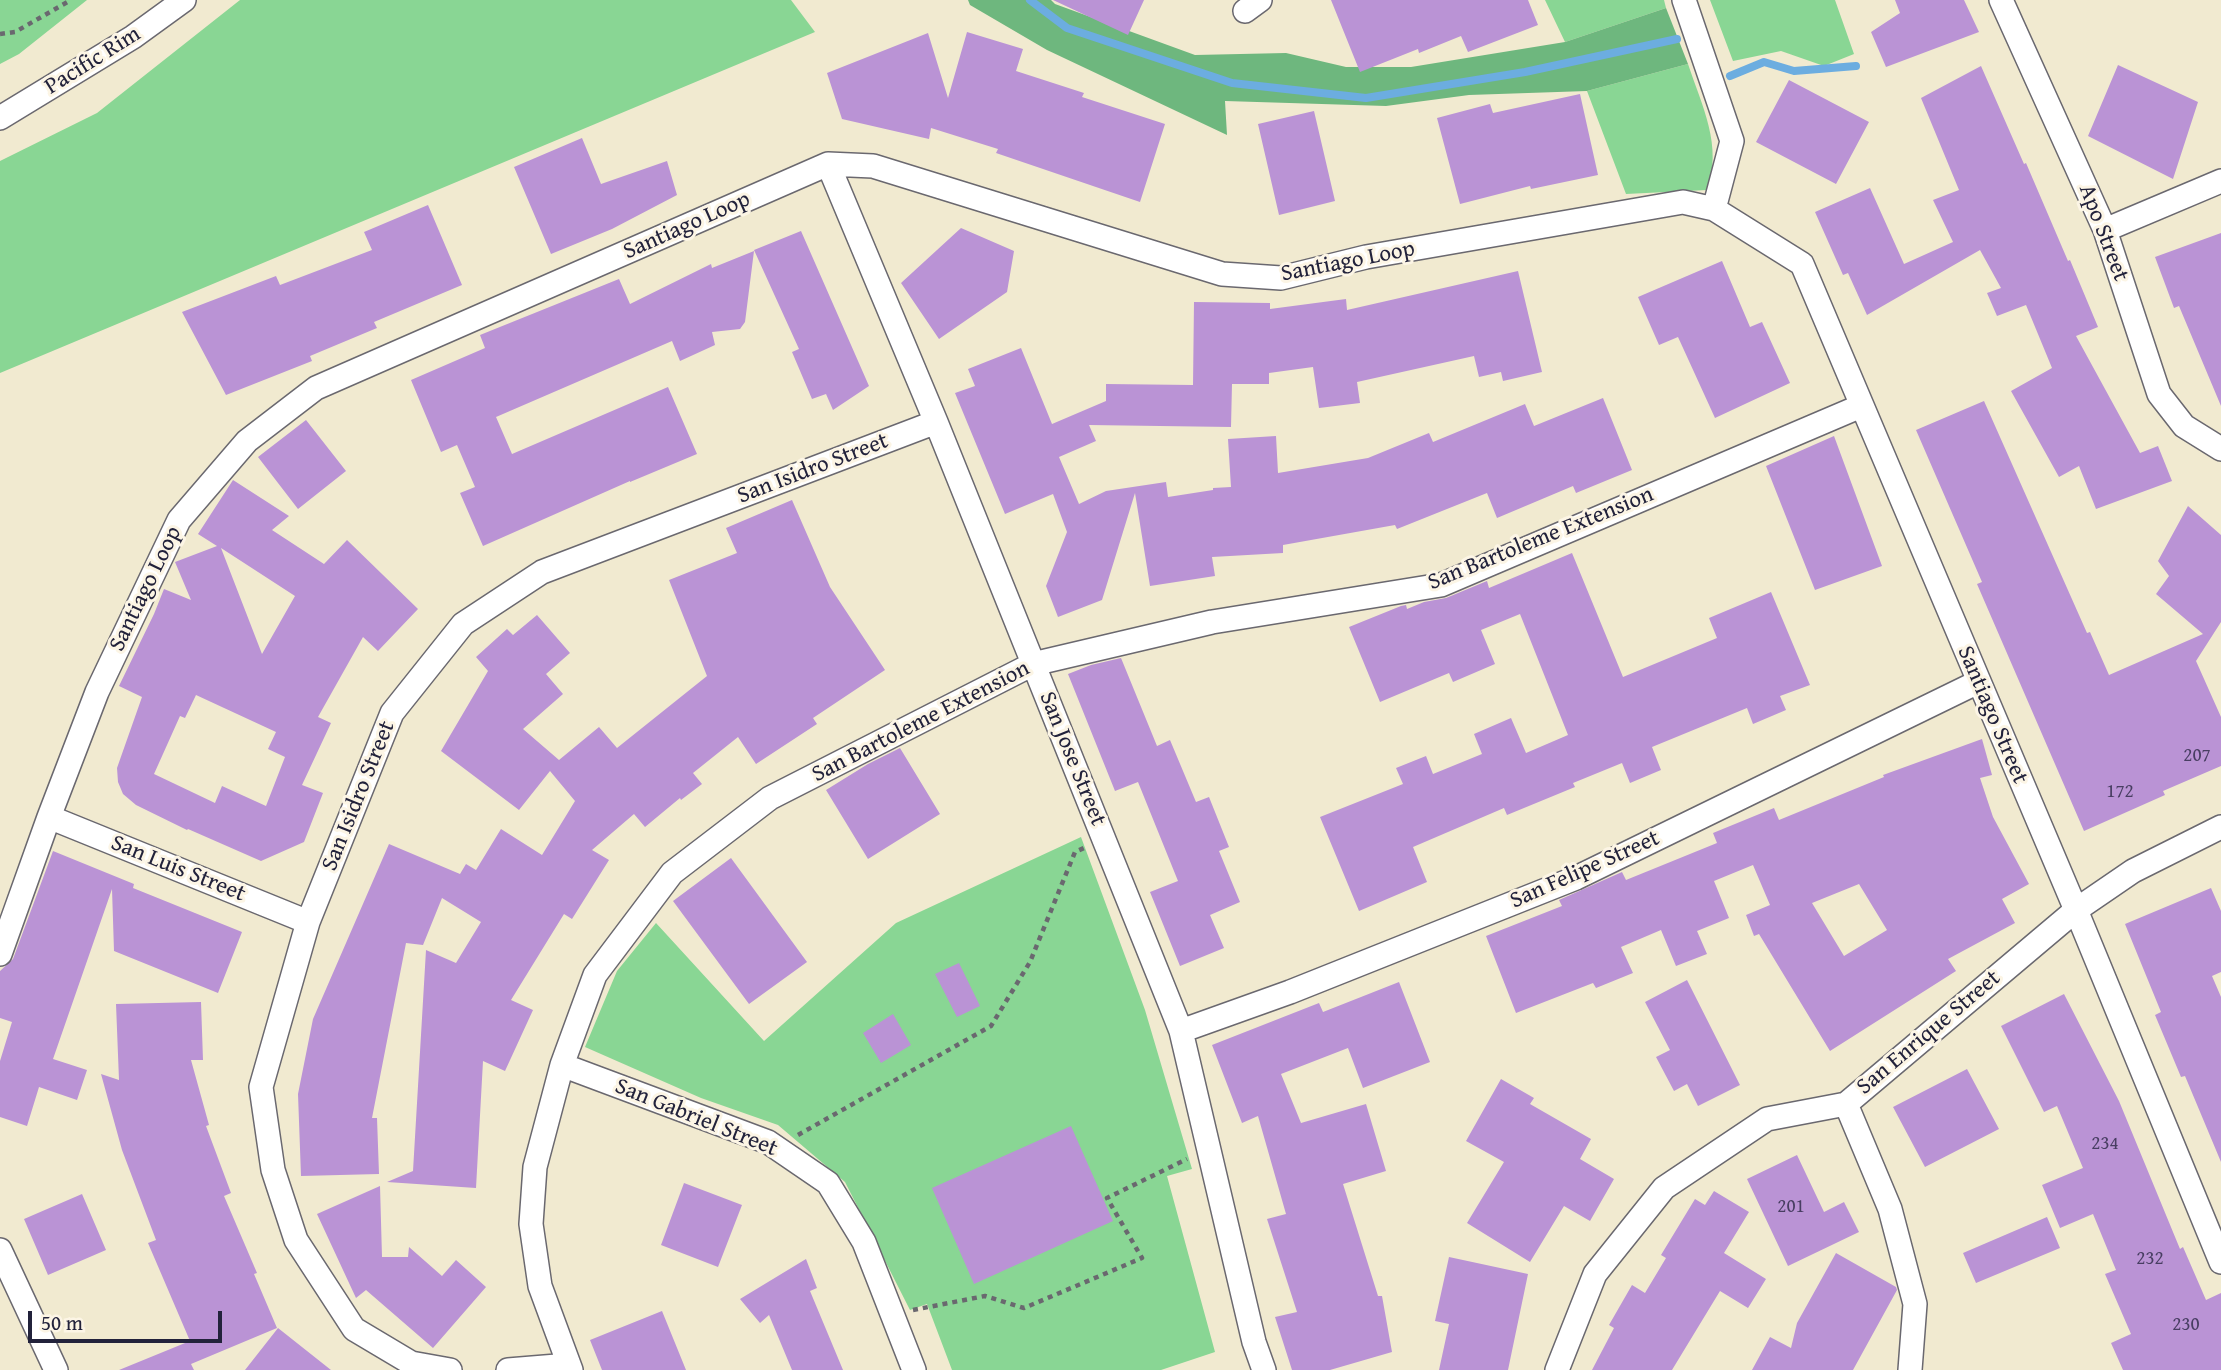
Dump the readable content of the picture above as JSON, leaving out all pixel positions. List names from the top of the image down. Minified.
{"streets":{"street":["Pacific Rim","Santiago Loop","Apo Street","San Isidro Street","San Bartoleme Extension","Santiago Street","San Jose Street","San Luis Street","San Felipe Street","San Enrique Street","San Gabriel Street"]},"crossings":[["Santiago Loop","Santiago Street"],["Santiago Loop","San Jose Street"],["Santiago Loop","San Luis Street"],["San Isidro Street","San Jose Street"],["San Isidro Street","San Luis Street"],["San Bartoleme Extension","Santiago Street"],["San Bartoleme Extension","San Jose Street"],["San Bartoleme Extension","San Gabriel Street"],["Santiago Street","San Felipe Street"],["Santiago Street","San Enrique Street"],["San Jose Street","San Felipe Street"]],"house_numbers":["207","172","234","201","232","230"],"scale_bar":"50 m"}
